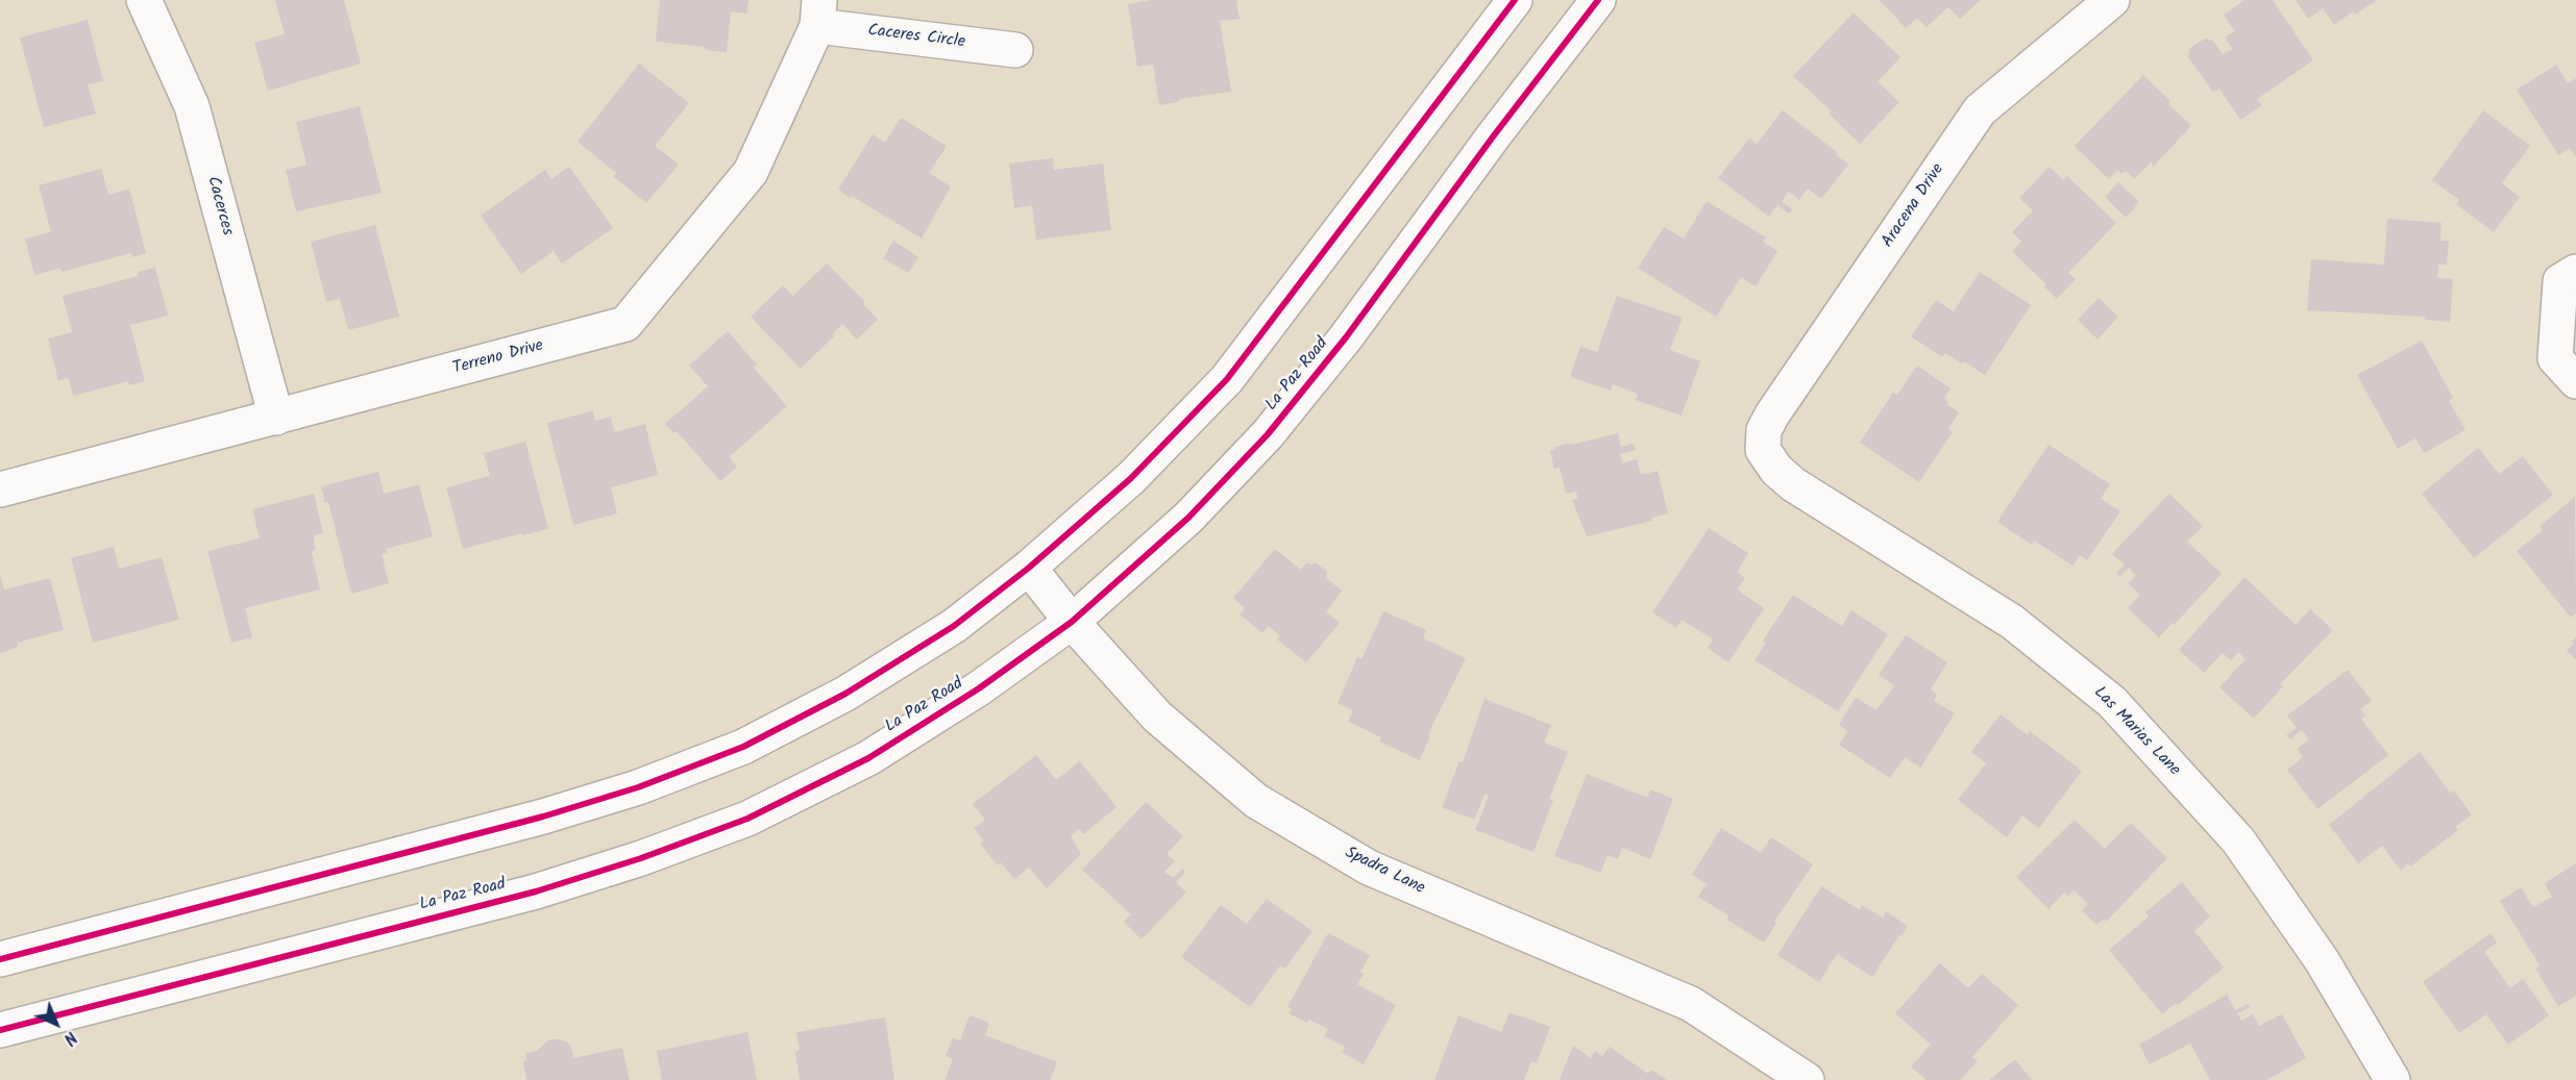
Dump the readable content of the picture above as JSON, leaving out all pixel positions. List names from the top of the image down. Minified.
{"streets":{"street":["Caceres Circle","Cacerces","Aracena Drive","Terreno Drive","La Paz Road","Las Marias Lane","Spadra Lane"]},"crossings":[["Caceres Circle","Terreno Drive"],["Cacerces","Terreno Drive"],["Aracena Drive","Las Marias Lane"],["La Paz Road","Spadra Lane"]],"north":"bottom right"}
